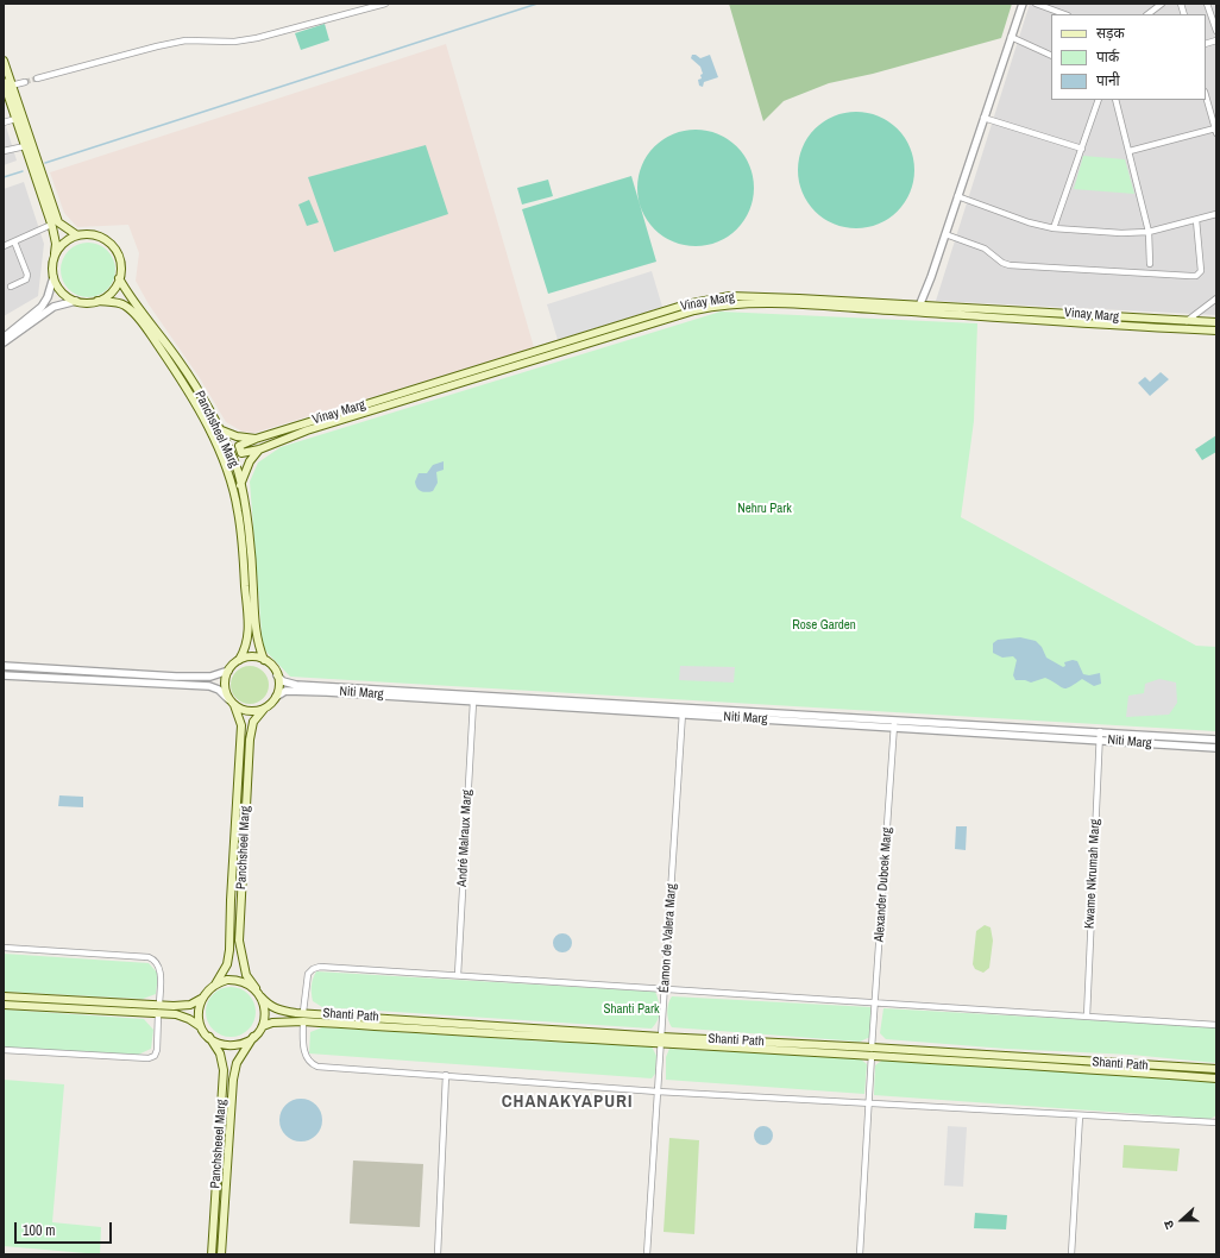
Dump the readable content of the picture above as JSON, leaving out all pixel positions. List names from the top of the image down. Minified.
{"streets":{"main road":["Vinay Marg","Panchsheel Marg","Shanti Path","Panchsheeel Marg"],"street":["Niti Marg","André Malraux Marg","Kwame Nkrumah Marg","Alexander Dubcek Marg","Éamon de Valera Marg"]},"crossings":[["Vinay Marg","Panchsheel Marg"],["Panchsheel Marg","Niti Marg"],["Panchsheel Marg","Shanti Path"],["Panchsheel Marg","Panchsheeel Marg"],["Niti Marg","André Malraux Marg"],["Niti Marg","Kwame Nkrumah Marg"],["Niti Marg","Alexander Dubcek Marg"],["Niti Marg","Éamon de Valera Marg"],["Alexander Dubcek Marg","Shanti Path"],["Éamon de Valera Marg","Shanti Path"],["Shanti Path","Panchsheeel Marg"]],"districts":["CHANAKYAPURI"],"parks":["Nehru Park","Rose Garden","Shanti Park"],"legend":["सड़क","पार्क","पानी"],"scale_bar":"100 m","north":"left"}
